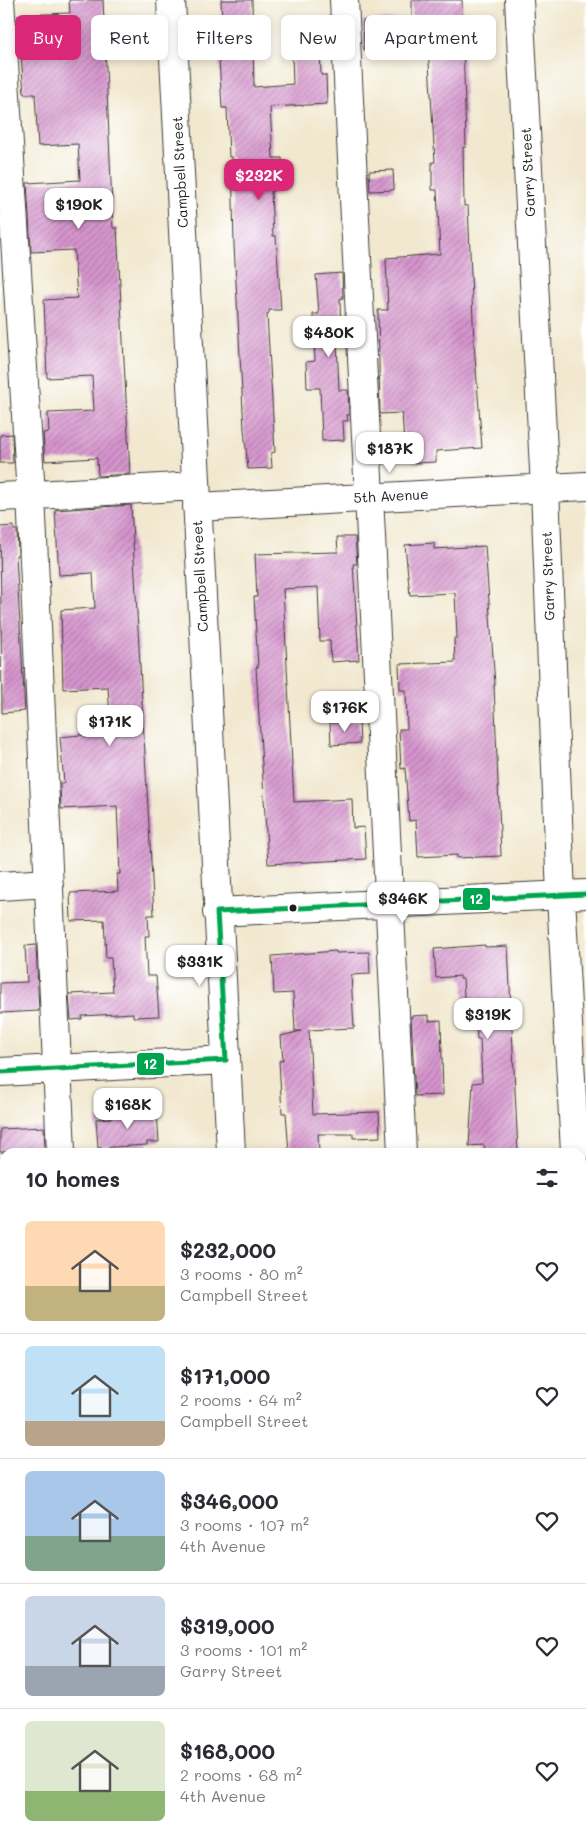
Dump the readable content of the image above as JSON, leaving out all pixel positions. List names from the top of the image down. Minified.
{"streets":{"street":["Campbell Street","Garry Street","5th Avenue"]},"crossings":[["Campbell Street","5th Avenue"],["Garry Street","5th Avenue"]],"lines":["transit line 12"],"page":{"chip":["Buy","Rent","Filters","New","Apartment"],"price":["$232K","$190K","$480K","$187K","$176K","$171K","$346K","$331K","$319K","$168K"],"heading":"10 homes","list":[{"name":"$232,000","note":"3 rooms · 80 m² · Campbell Street"},{"name":"$171,000","note":"2 rooms · 64 m² · Campbell Street"},{"name":"$346,000","note":"3 rooms · 107 m² · 4th Avenue"},{"name":"$319,000","note":"3 rooms · 101 m² · Garry Street"},{"name":"$168,000","note":"2 rooms · 68 m² · 4th Avenue"}]}}
